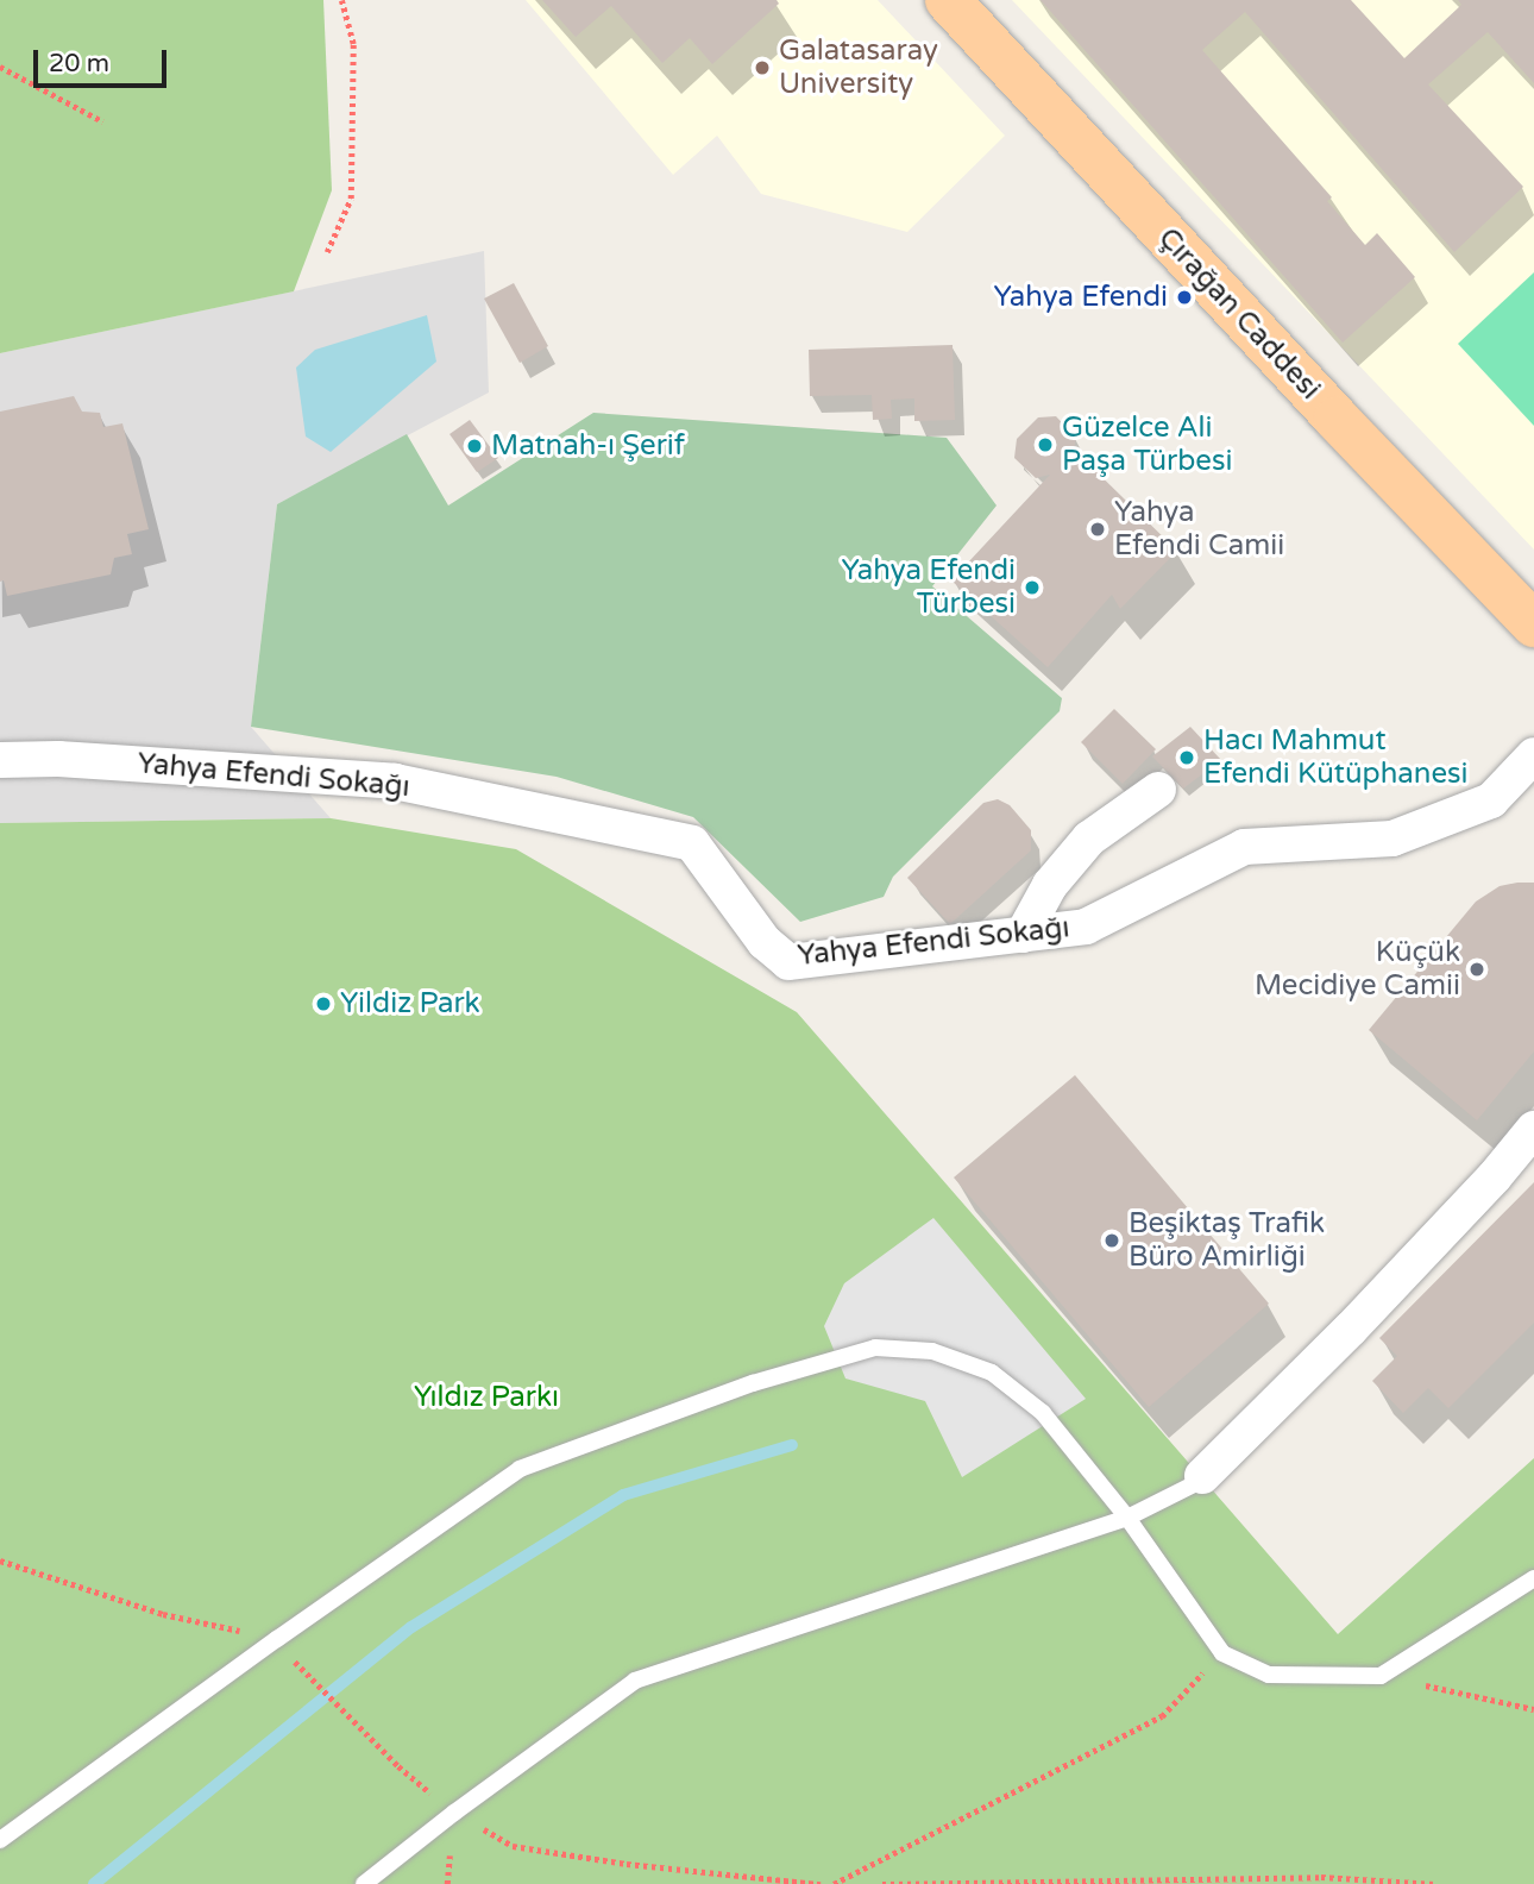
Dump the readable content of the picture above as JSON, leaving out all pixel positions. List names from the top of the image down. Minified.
{"streets":{"main road":["Çırağan Caddesi"],"street":["Yahya Efendi Sokağı"]},"parks":["Yıldız Parkı"],"places":["Galatasaray University","Yahya Efendi","Güzelce Ali Paşa Türbesi","Matnah-ı Şerif","Yahya Efendi Camii","Yahya Efendi Türbesi","Hacı Mahmut Efendi Kütüphanesi","Küçük Mecidiye Camii","Yildiz Park","Beşiktaş Trafik Büro Amirliği"],"scale_bar":"20 m"}
